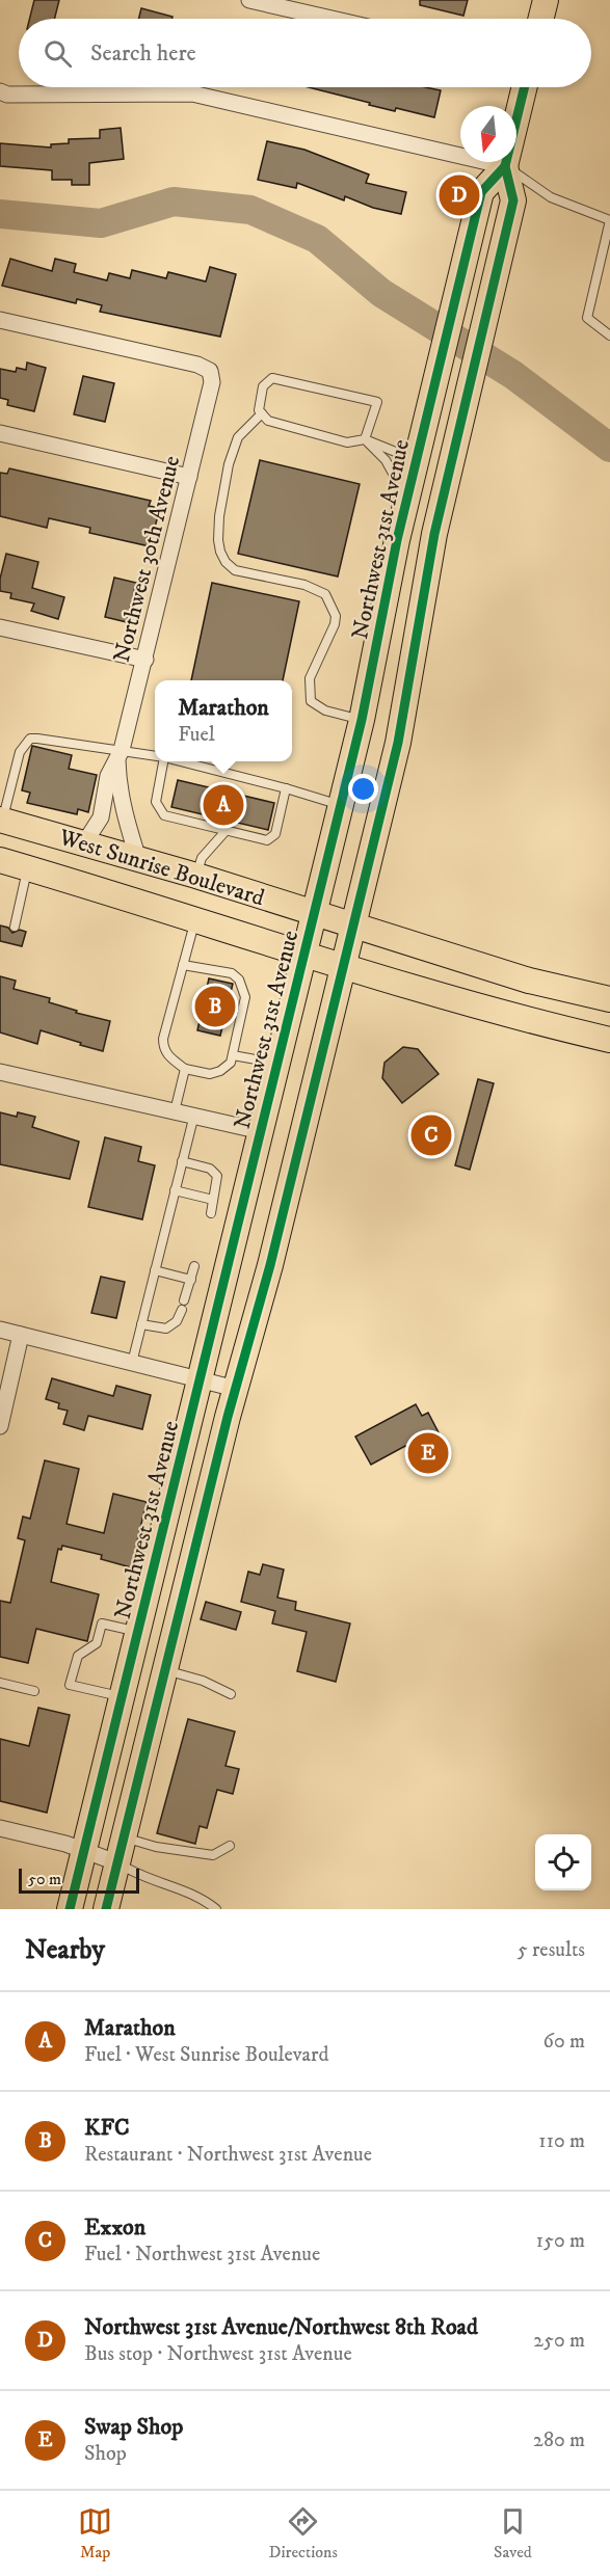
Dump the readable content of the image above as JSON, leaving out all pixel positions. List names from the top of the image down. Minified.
{"streets":{"main road":["Northwest 31st Avenue","West Sunrise Boulevard"],"street":["Northwest 30th Avenue"]},"crossings":[["Northwest 31st Avenue","West Sunrise Boulevard"],["Northwest 30th Avenue","West Sunrise Boulevard"]],"scale_bar":"50 m","north":"bottom","page":{"search":"Search here","pins":["D","A","B","C","E"],"popup":["Marathon","Fuel"],"scale":"50 m","heading":["Nearby","5 results"],"list":[{"mark":"A","name":"Marathon","note":"Fuel · West Sunrise Boulevard","value":"60 m"},{"mark":"B","name":"KFC","note":"Restaurant · Northwest 31st Avenue","value":"110 m"},{"mark":"C","name":"Exxon","note":"Fuel · Northwest 31st Avenue","value":"150 m"},{"mark":"D","name":"Northwest 31st Avenue/Northwest 8th Road","note":"Bus stop · Northwest 31st Avenue","value":"250 m"},{"mark":"E","name":"Swap Shop","note":"Shop","value":"280 m"}],"nav":["Map","Directions","Saved"]}}
